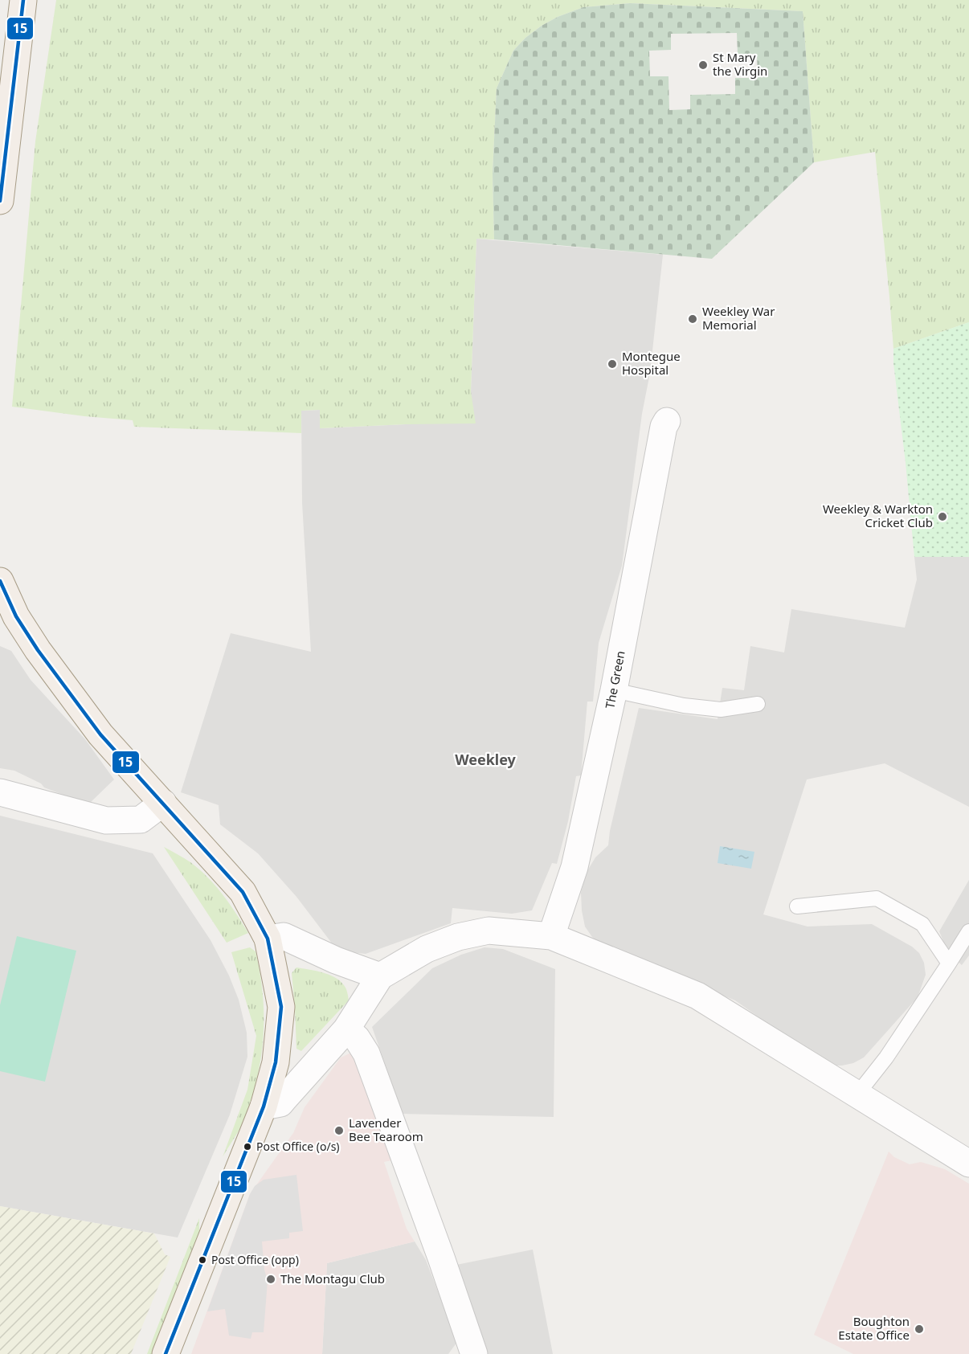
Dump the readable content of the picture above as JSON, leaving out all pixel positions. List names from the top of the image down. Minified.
{"streets":{"street":["The Green"]},"districts":["Weekley"],"places":["St Mary the Virgin","Weekley War Memorial","Montegue Hospital","Weekley & Warkton Cricket Club","Lavender Bee Tearoom","Post Office (o/s)","Post Office (opp)","The Montagu Club","Boughton Estate Office"],"lines":["transit line 15"]}
